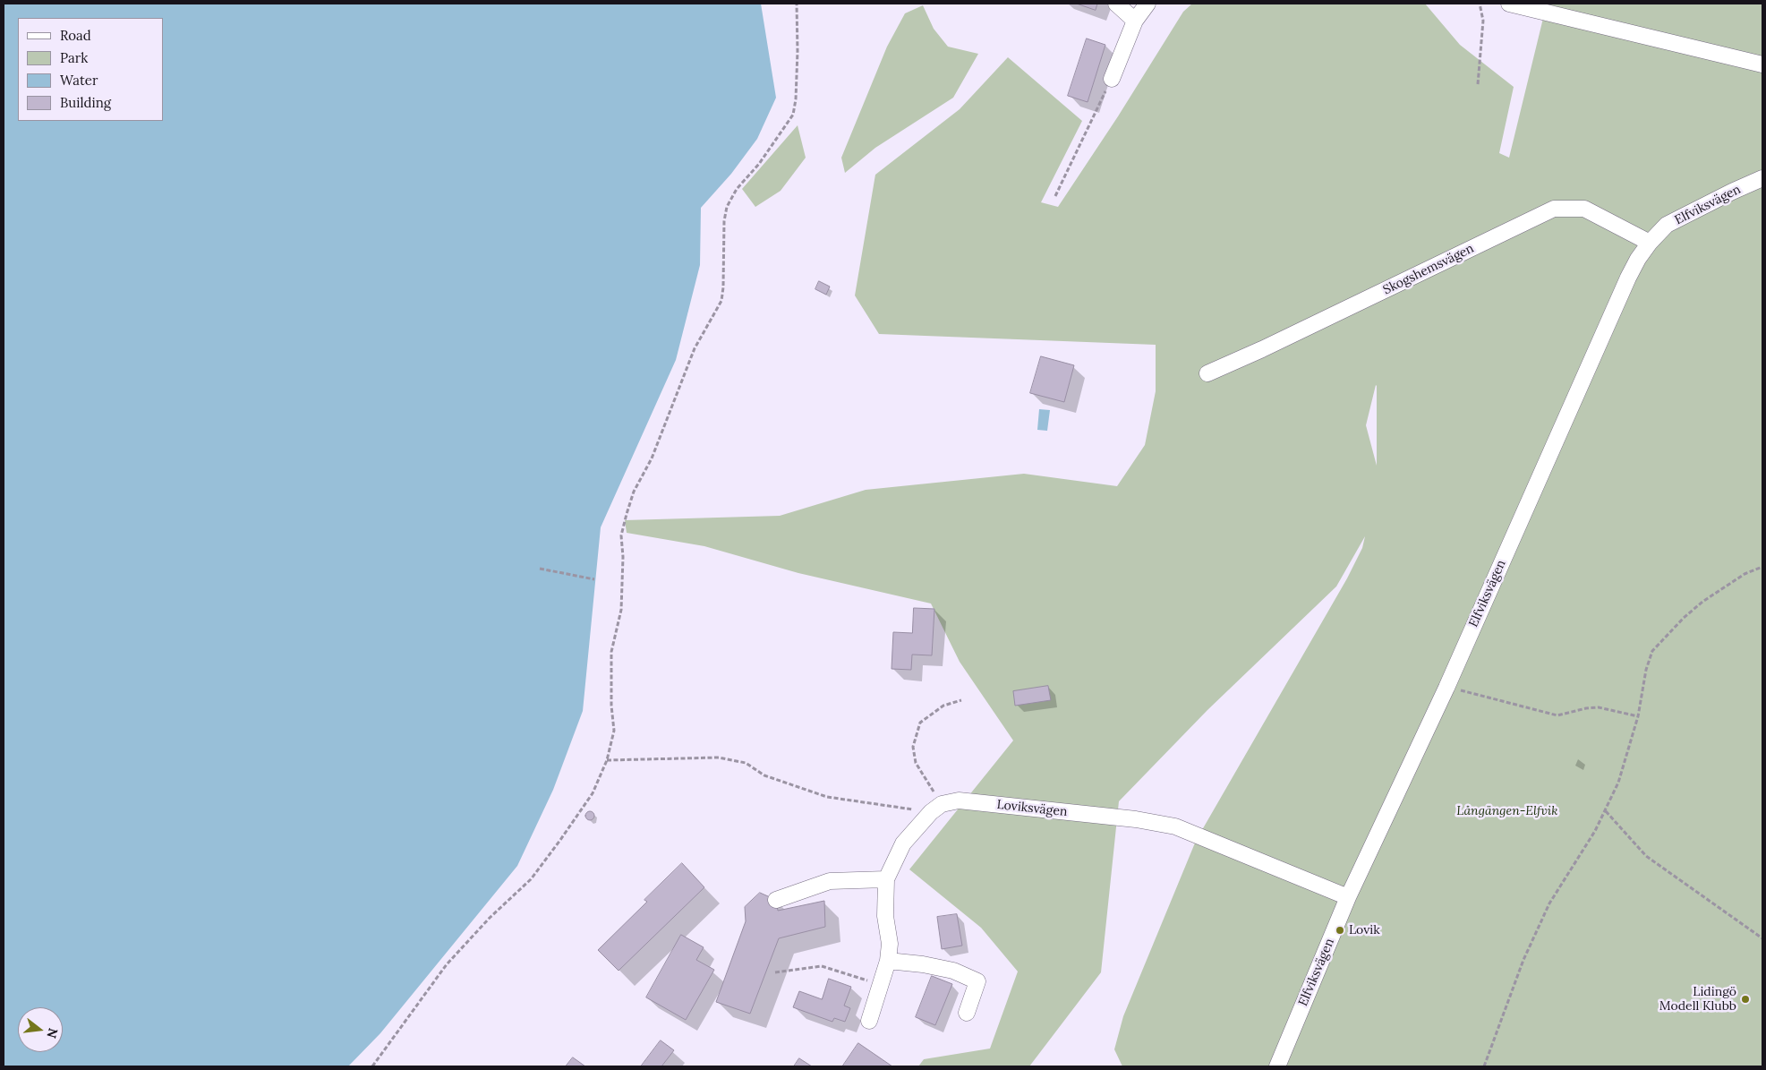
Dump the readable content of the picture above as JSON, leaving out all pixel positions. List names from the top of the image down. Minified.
{"streets":{"street":["Elfviksvägen","Skogshemsvägen","Loviksvägen"]},"crossings":[["Elfviksvägen","Skogshemsvägen"],["Elfviksvägen","Loviksvägen"]],"parks":["Långängen-Elfvik"],"places":["Lovik","Lidingö Modell Klubb"],"legend":["Road","Park","Water","Building"],"north":"right"}
